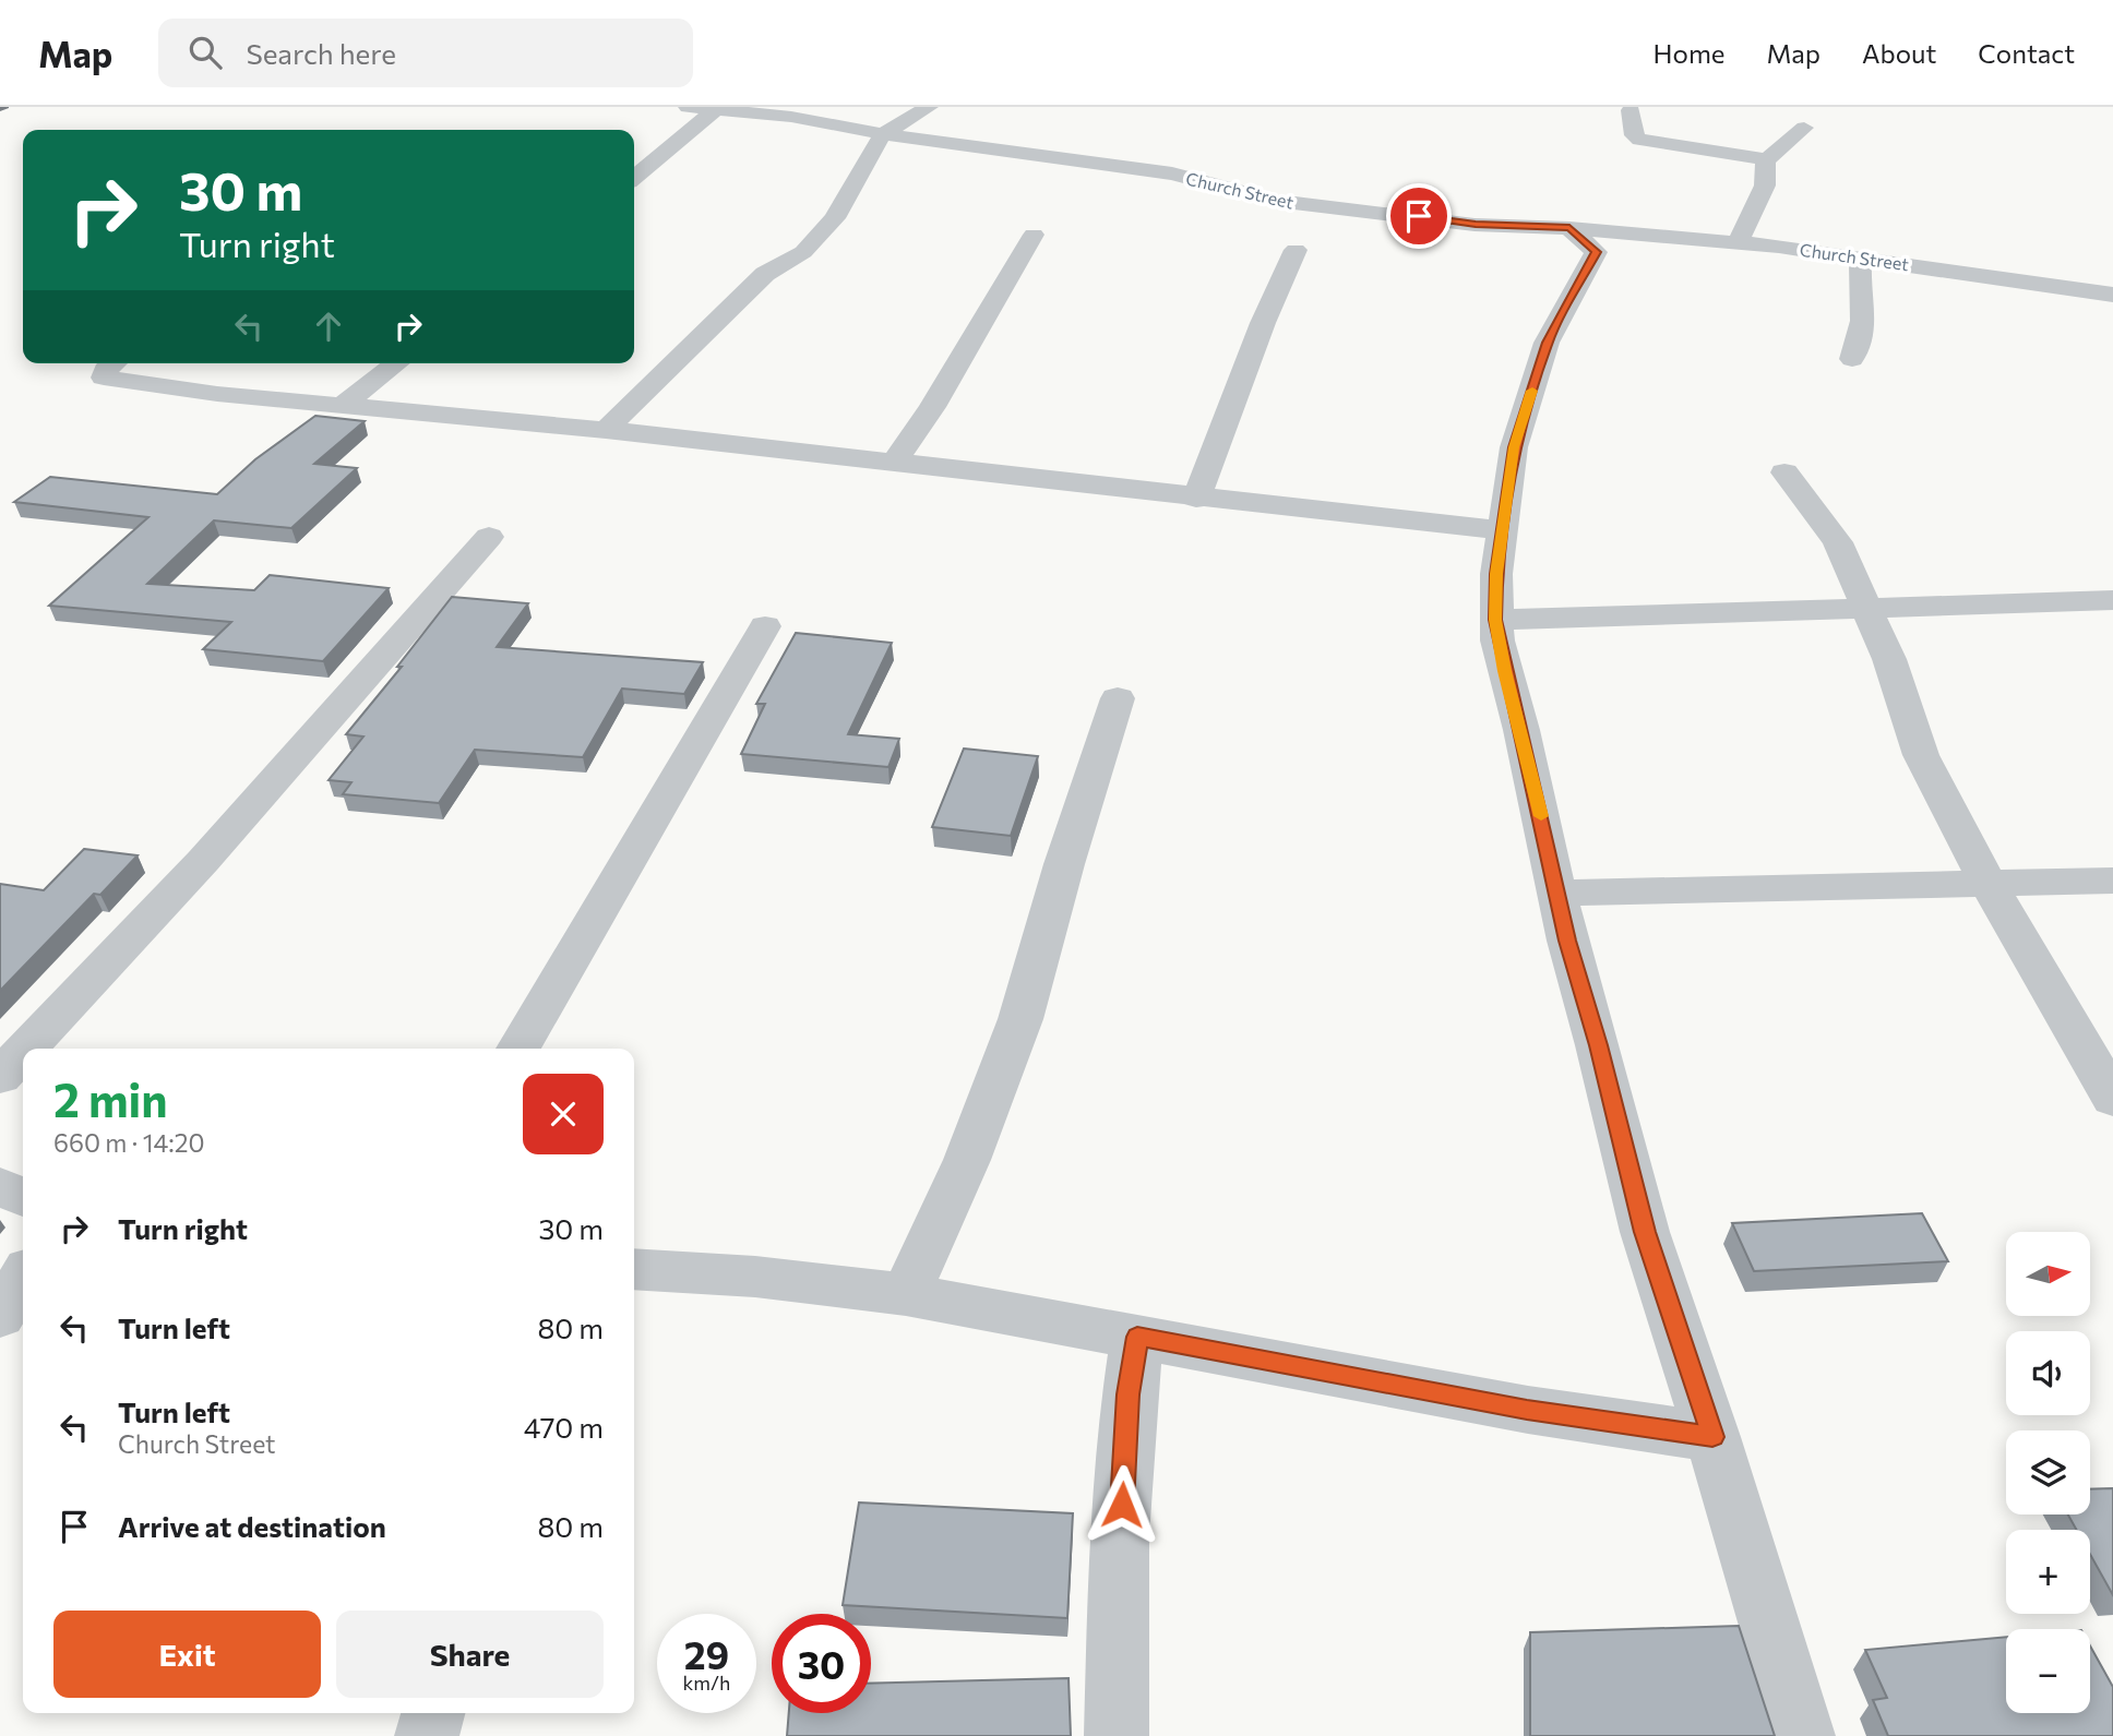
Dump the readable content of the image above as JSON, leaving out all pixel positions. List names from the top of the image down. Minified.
{"streets":{"street":["Church Street"]},"north":"right","page":{"header":"Map","search":"Search here","nav":["Home","Map","About","Contact"],"turn":["30 m","Turn right"],"heading":["2 min","660 m · 14:20"],"list":[{"name":"Turn right","value":"30 m"},{"name":"Turn left","value":"80 m"},{"name":"Turn left","note":"Church Street","value":"470 m"},{"name":"Arrive at destination","value":"80 m"}],"map_buttons":["+","−"],"buttons":["Exit","Share"],"speed":"29 km/h","limit":"30"}}
